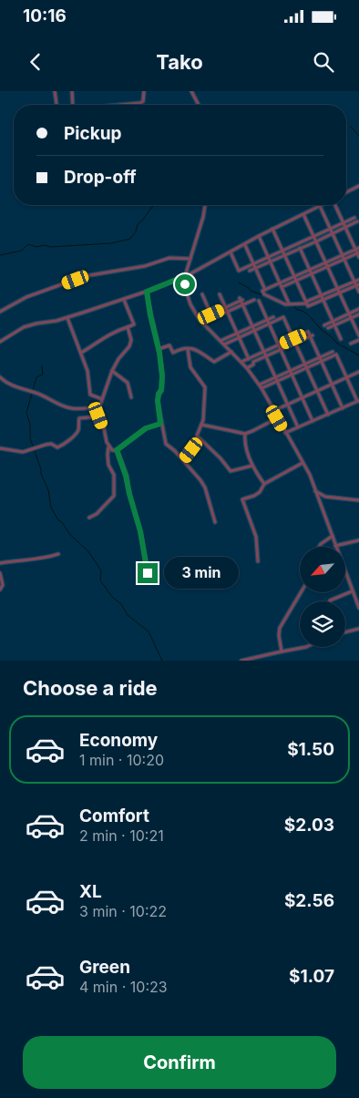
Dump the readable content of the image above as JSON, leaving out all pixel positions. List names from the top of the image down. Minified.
{"north":"bottom left","page":{"status":"10:16","header":"Tako","banner":["Pickup","Drop-off"],"bubble":"3 min","heading":"Choose a ride","list":[{"name":"Economy","note":"1 min · 10:20","value":"$1.50"},{"name":"Comfort","note":"2 min · 10:21","value":"$2.03"},{"name":"XL","note":"3 min · 10:22","value":"$2.56"},{"name":"Green","note":"4 min · 10:23","value":"$1.07"}],"buttons":"Confirm"}}
